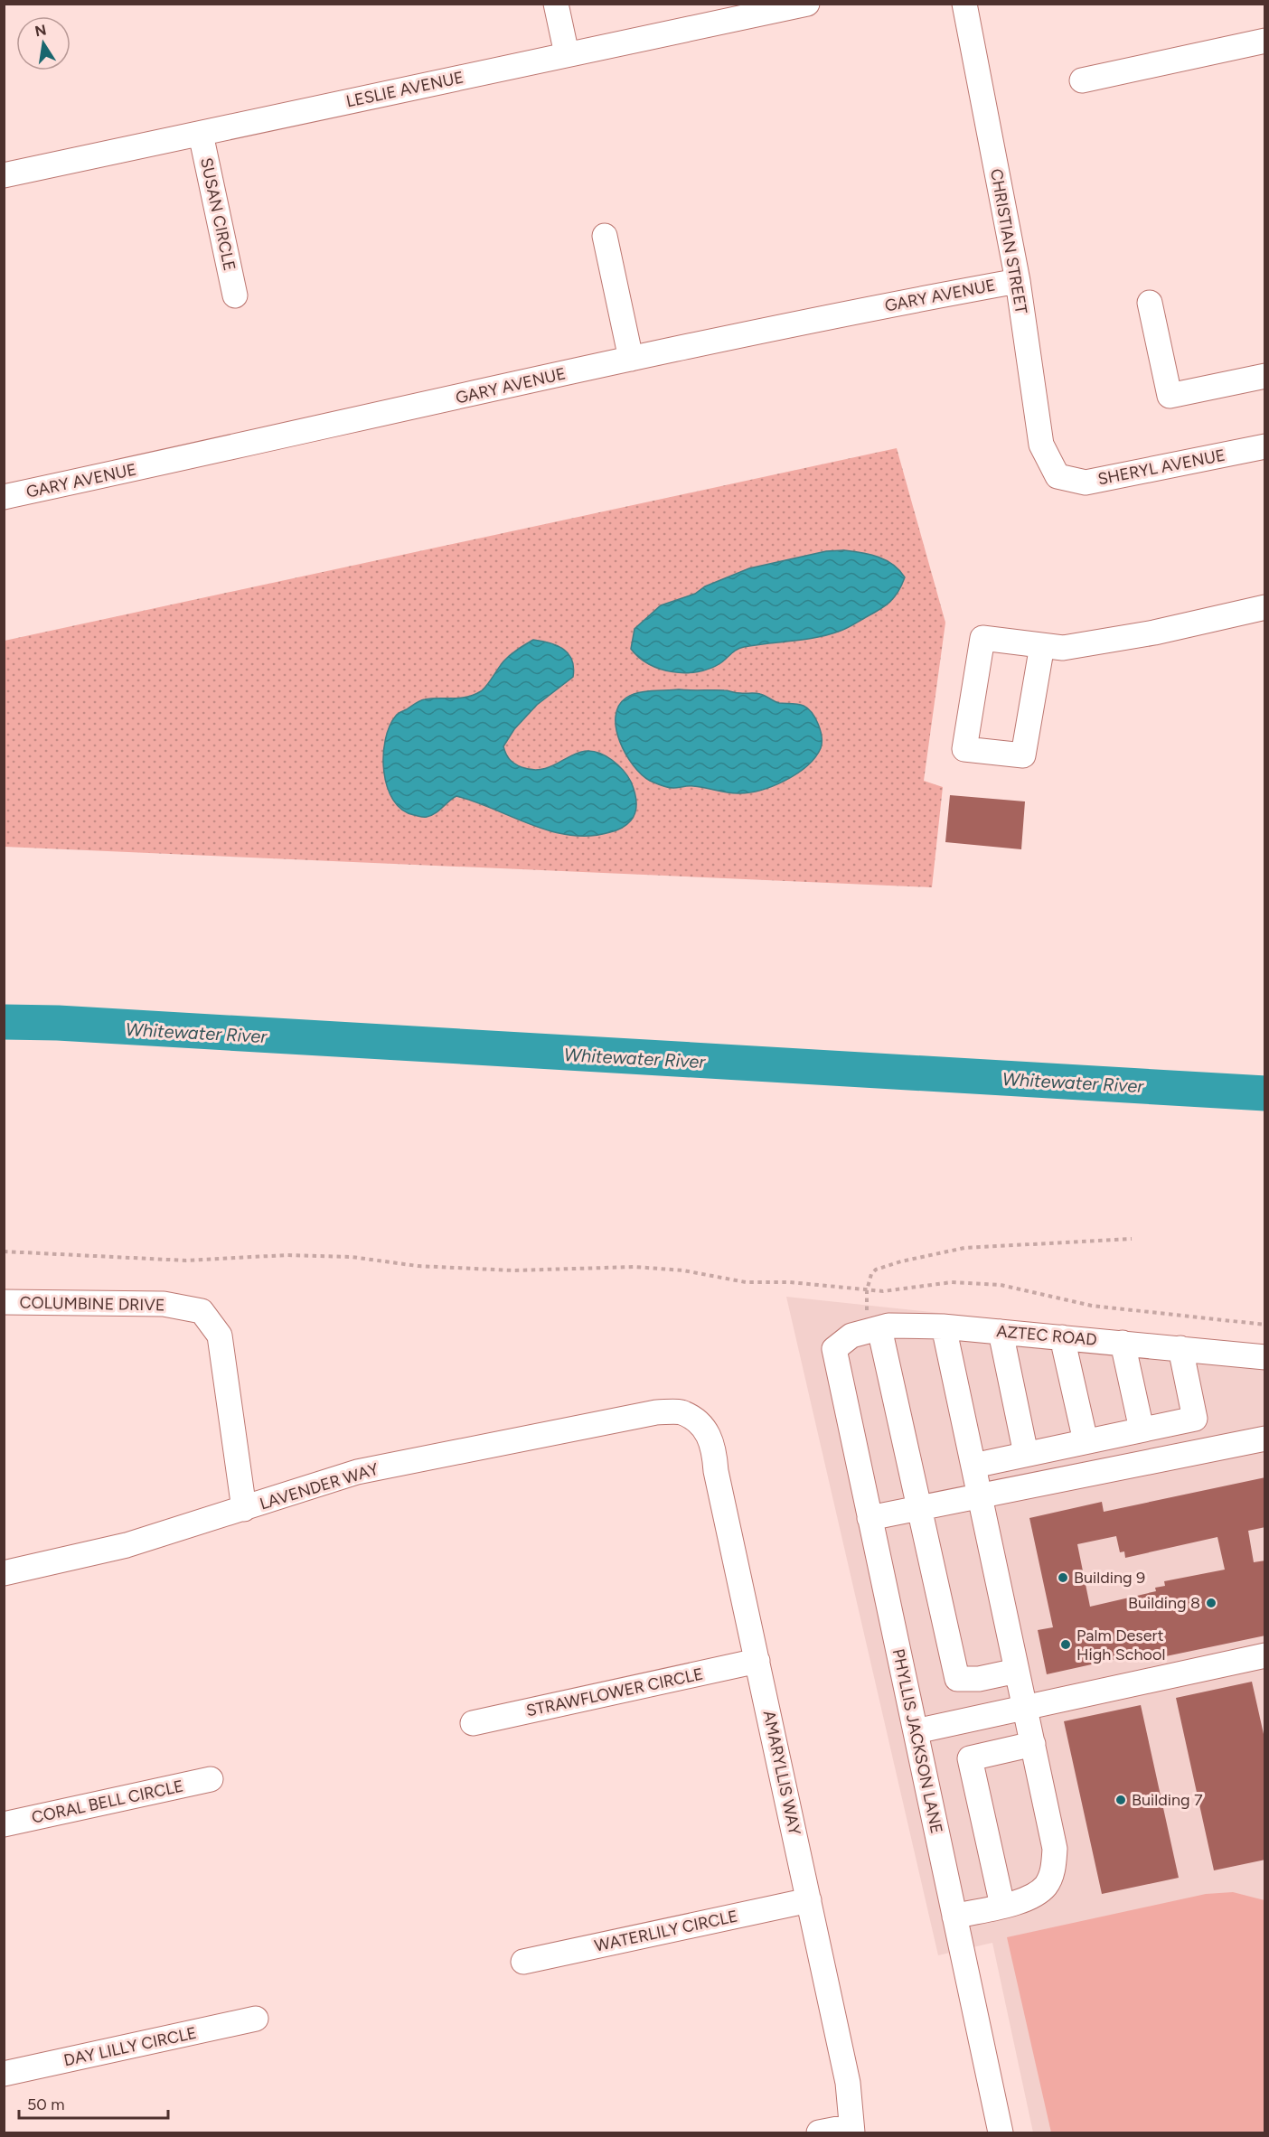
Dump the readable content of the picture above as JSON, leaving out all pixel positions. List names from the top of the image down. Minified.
{"streets":{"street":["LESLIE AVENUE","SUSAN CIRCLE","CHRISTIAN STREET","GARY AVENUE","SHERYL AVENUE","COLUMBINE DRIVE","AZTEC ROAD","LAVENDER WAY","STRAWFLOWER CIRCLE","PHYLLIS JACKSON LANE","AMARYLLIS WAY","CORAL BELL CIRCLE","WATERLILY CIRCLE","DAY LILLY CIRCLE"]},"crossings":[["LESLIE AVENUE","SUSAN CIRCLE"],["CHRISTIAN STREET","GARY AVENUE"],["CHRISTIAN STREET","SHERYL AVENUE"],["COLUMBINE DRIVE","LAVENDER WAY"],["AZTEC ROAD","PHYLLIS JACKSON LANE"],["LAVENDER WAY","AMARYLLIS WAY"],["STRAWFLOWER CIRCLE","AMARYLLIS WAY"],["AMARYLLIS WAY","WATERLILY CIRCLE"]],"water":["Whitewater River"],"places":["Building 9","Building 8","Palm Desert High School","Building 7"],"scale_bar":"50 m","north":"top"}
